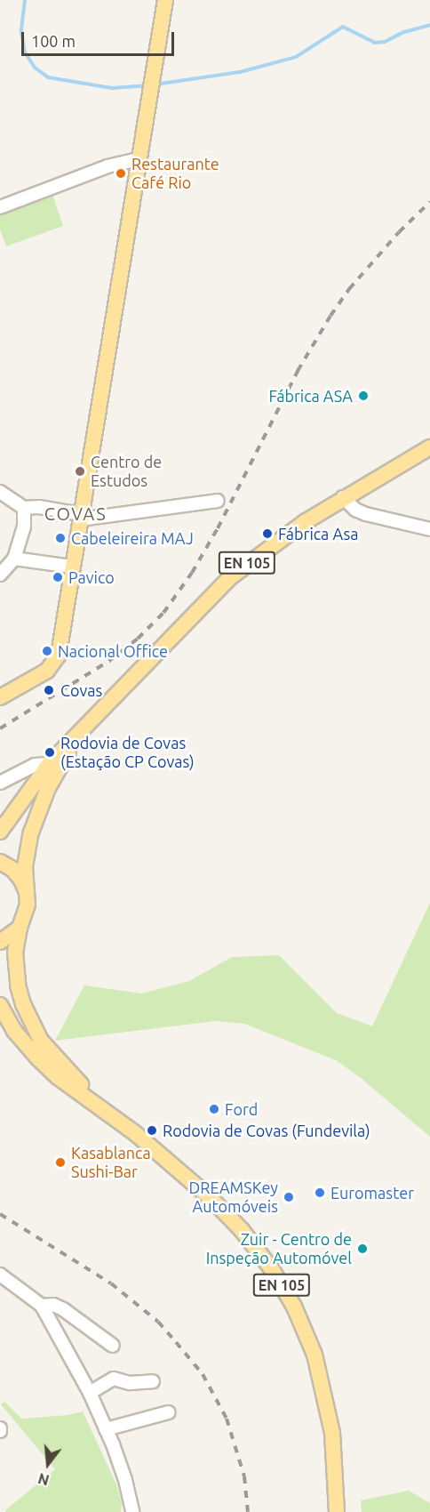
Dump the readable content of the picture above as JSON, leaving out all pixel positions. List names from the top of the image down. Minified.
{"streets":{"main road":["EN 105"]},"districts":["COVAS"],"places":["Restaurante Café Rio","Fábrica ASA","Centro de Estudos","Fábrica Asa","Cabeleireira MAJ","Pavico","Nacional Office","Covas","Rodovia de Covas (Estação CP Covas)","Ford","Rodovia de Covas (Fundevila)","Kasablanca Sushi-Bar","Euromaster","DREAMSKey Automóveis","Zuir - Centro de Inspeção Automóvel"],"scale_bar":"100 m","north":"bottom"}
